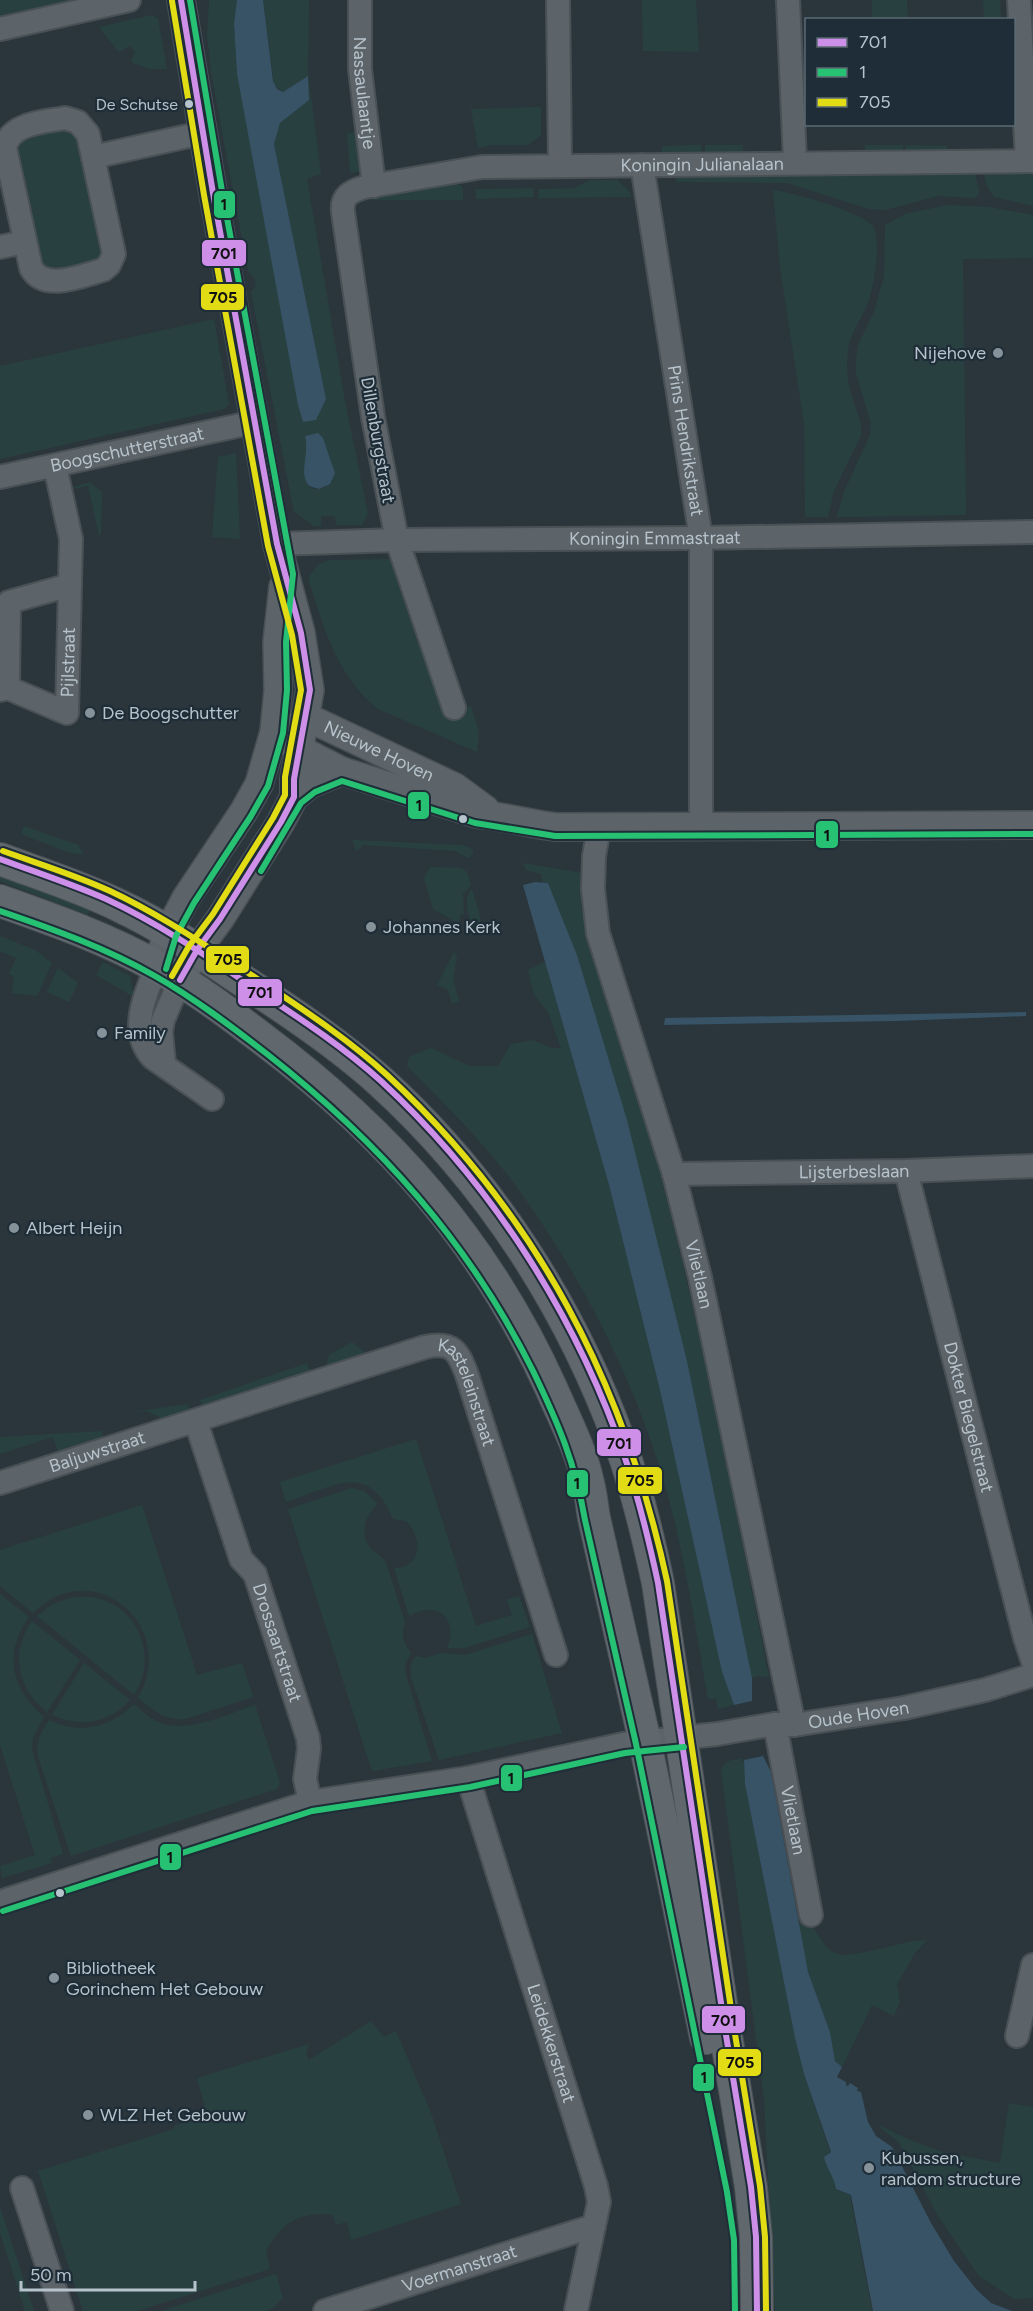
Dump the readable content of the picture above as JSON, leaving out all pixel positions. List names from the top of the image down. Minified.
{"streets":{"street":["Nassaulaantje","Koningin Julianalaan","Dillenburgstraat","Prins Hendrikstraat","Boogschutterstraat","Koningin Emmastraat","Pijlstraat","Nieuwe Hoven","Lijsterbeslaan","Vlietlaan","Kasteleinstraat","Dokter Biegelstraat","Baljuwstraat","Drossaartstraat","Oude Hoven","Leidekkerstraat","Voermanstraat"]},"crossings":[["Nassaulaantje","Koningin Julianalaan"],["Nassaulaantje","Dillenburgstraat"],["Koningin Julianalaan","Dillenburgstraat"],["Koningin Julianalaan","Prins Hendrikstraat"],["Dillenburgstraat","Koningin Emmastraat"],["Prins Hendrikstraat","Koningin Emmastraat"],["Prins Hendrikstraat","Nieuwe Hoven"],["Boogschutterstraat","Pijlstraat"],["Nieuwe Hoven","Vlietlaan"],["Lijsterbeslaan","Vlietlaan"],["Lijsterbeslaan","Dokter Biegelstraat"],["Vlietlaan","Oude Hoven"],["Kasteleinstraat","Baljuwstraat"],["Kasteleinstraat","Drossaartstraat"],["Baljuwstraat","Drossaartstraat"],["Drossaartstraat","Oude Hoven"],["Oude Hoven","Leidekkerstraat"],["Leidekkerstraat","Voermanstraat"]],"places":["De Schutse","Nijehove","De Boogschutter","Johannes Kerk","Family","Albert Heijn","Bibliotheek Gorinchem Het Gebouw","WLZ Het Gebouw","Kubussen, random structure"],"lines":["transit line 701","transit line 1","transit line 705"],"legend":["701","1","705"],"scale_bar":"50 m"}
